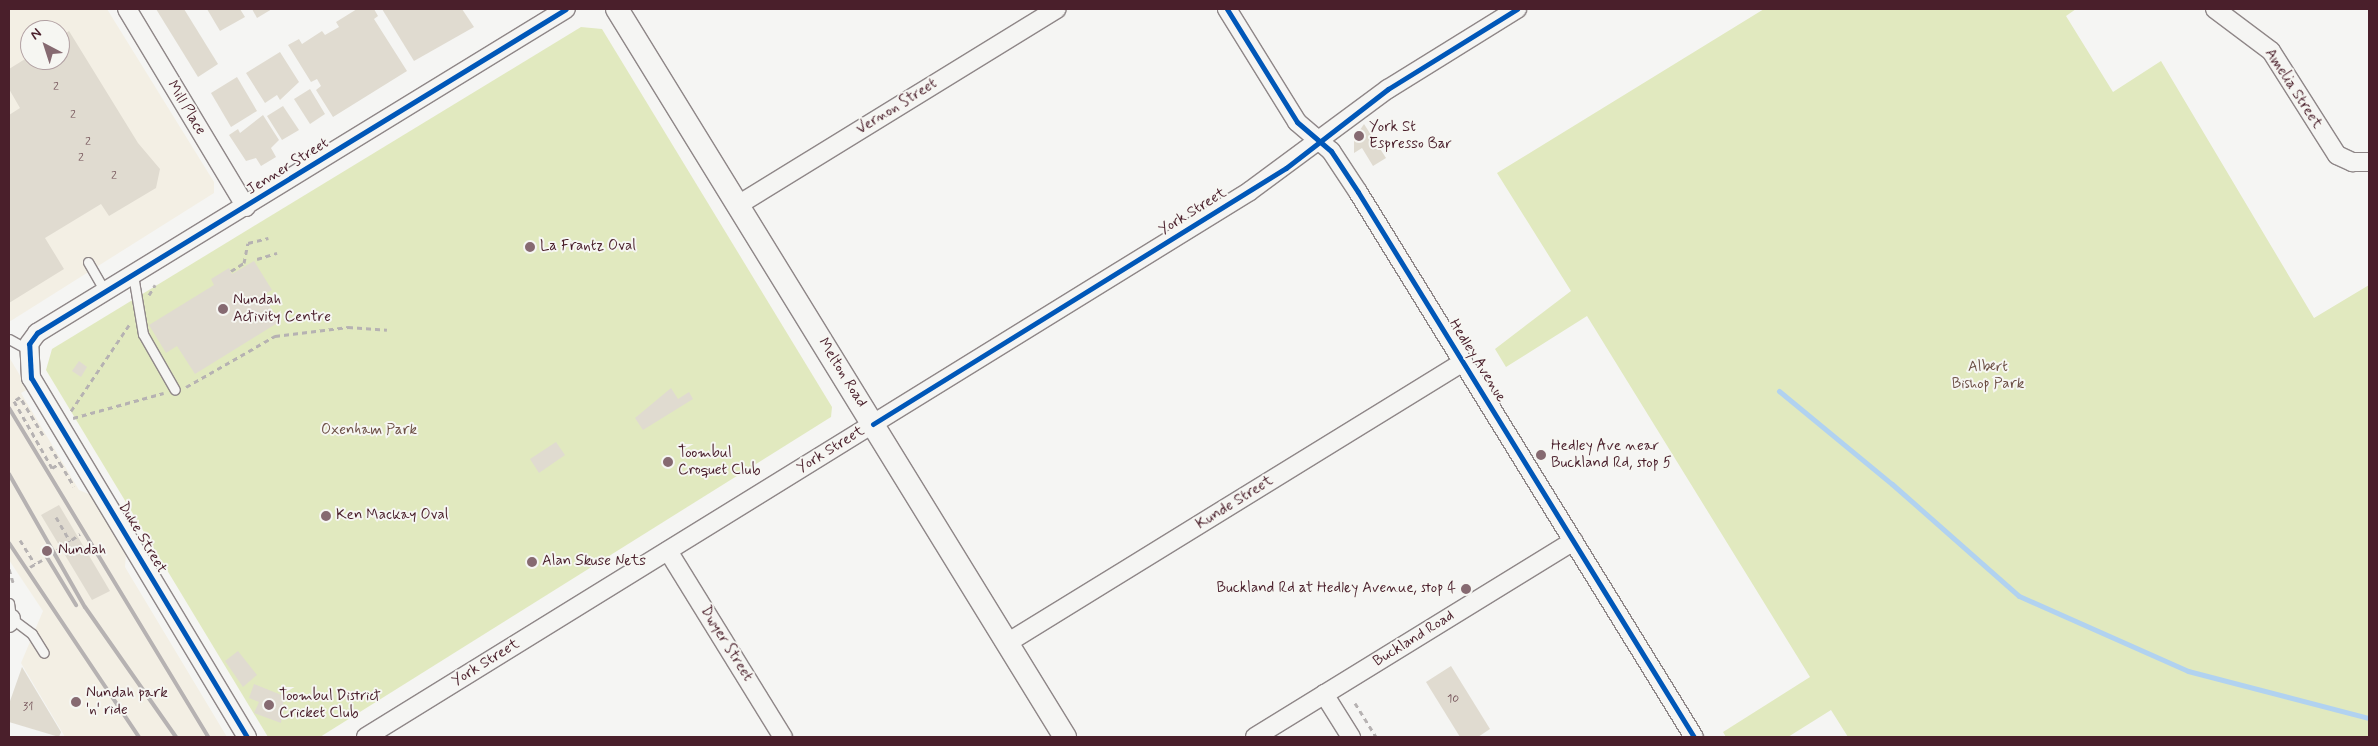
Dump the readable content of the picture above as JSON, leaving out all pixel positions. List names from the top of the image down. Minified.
{"streets":{"street":["Amelia Street","Vernon Street","Mill Place","Jenner Street","York Street","Hedley Avenue","Melton Road","Kunde Street","Duke Street","Buckland Road","Dwyer Street"]},"crossings":[["Vernon Street","Melton Road"],["Mill Place","Jenner Street"],["Jenner Street","Duke Street"],["York Street","Hedley Avenue"],["York Street","Melton Road"],["York Street","Dwyer Street"],["Hedley Avenue","Kunde Street"],["Hedley Avenue","Buckland Road"],["Melton Road","Kunde Street"]],"parks":["Albert Bishop Park","Oxenham Park"],"places":["York St Espresso Bar","La Frantz Oval","Nundah Activity Centre","Hedley Ave near Buckland Rd, stop 5","Toombul Croquet Club","Ken Mackay Oval","Nundah","Alan Skuse Nets","Buckland Rd at Hedley Avenue, stop 4","Nundah park 'n' ride","Toombul District Cricket Club"],"house_numbers":["2","2","2","2","2","10","31"],"north":"top left"}
